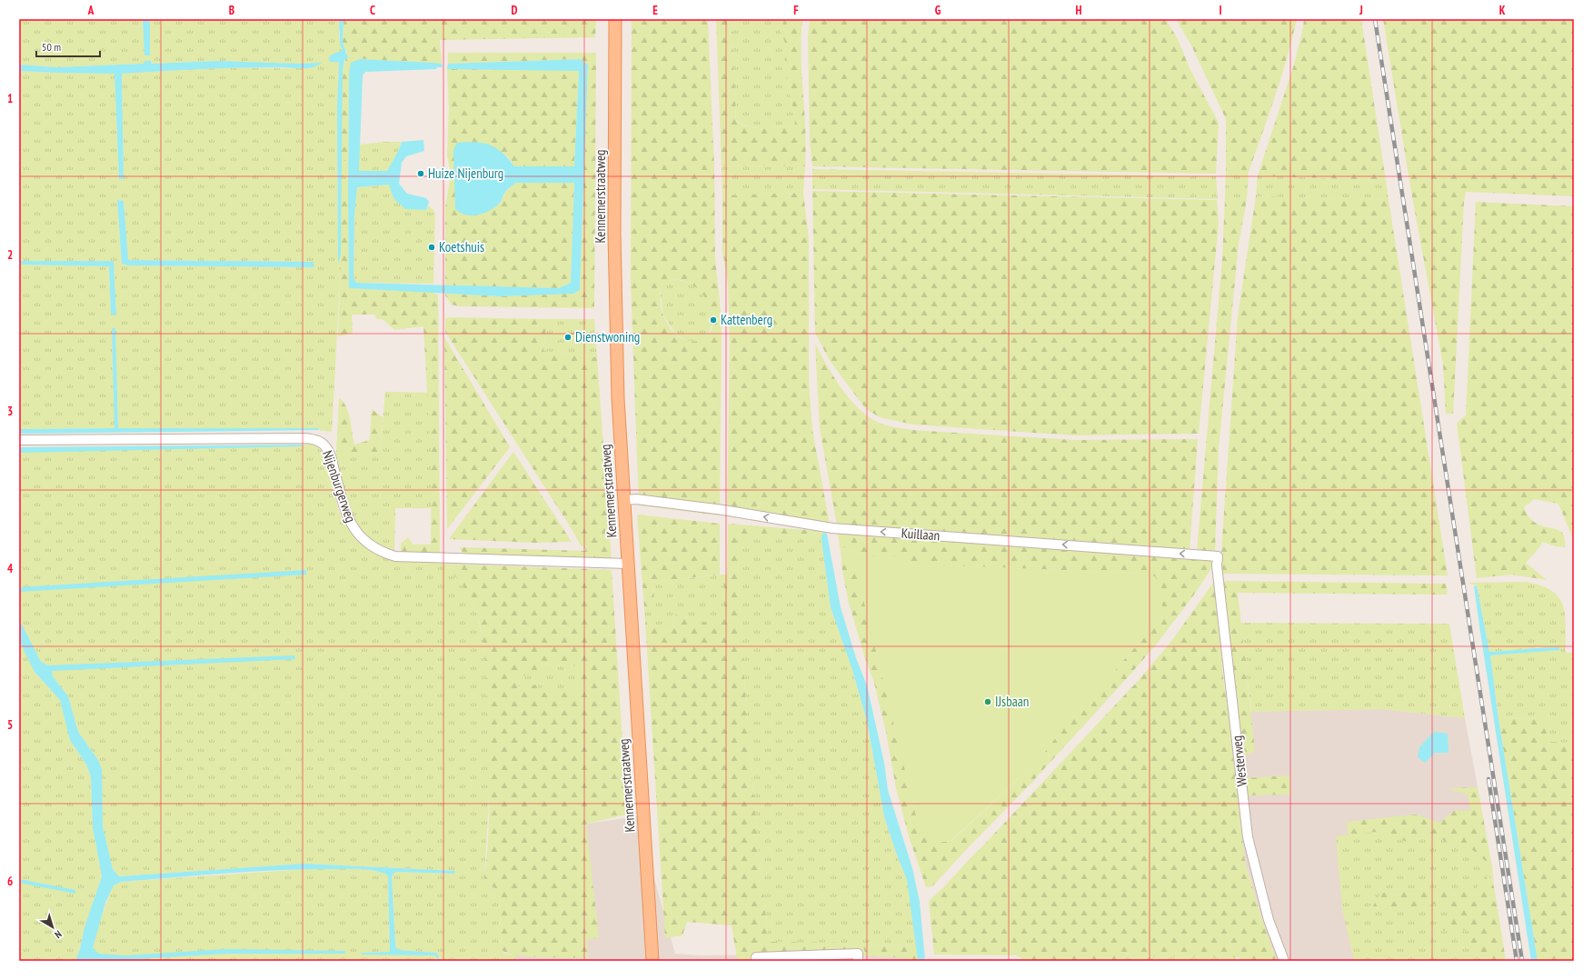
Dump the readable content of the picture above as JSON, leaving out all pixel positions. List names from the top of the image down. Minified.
{"streets":{"main road":["Kennemerstraatweg"],"street":["Nijenburgerweg","Kuillaan","Westerweg"]},"crossings":[["Kennemerstraatweg","Nijenburgerweg"],["Kennemerstraatweg","Kuillaan"],["Kuillaan","Westerweg"]],"one_way":["Kuillaan"],"places":["Huize Nijenburg","Koetshuis","Kattenberg","Dienstwoning","IJsbaan"],"scale_bar":"50 m","north":"bottom right","grid":{"columns":["A","B","C","D","E","F","G","H","I","J","K"],"rows":["1","2","3","4","5","6"]}}
